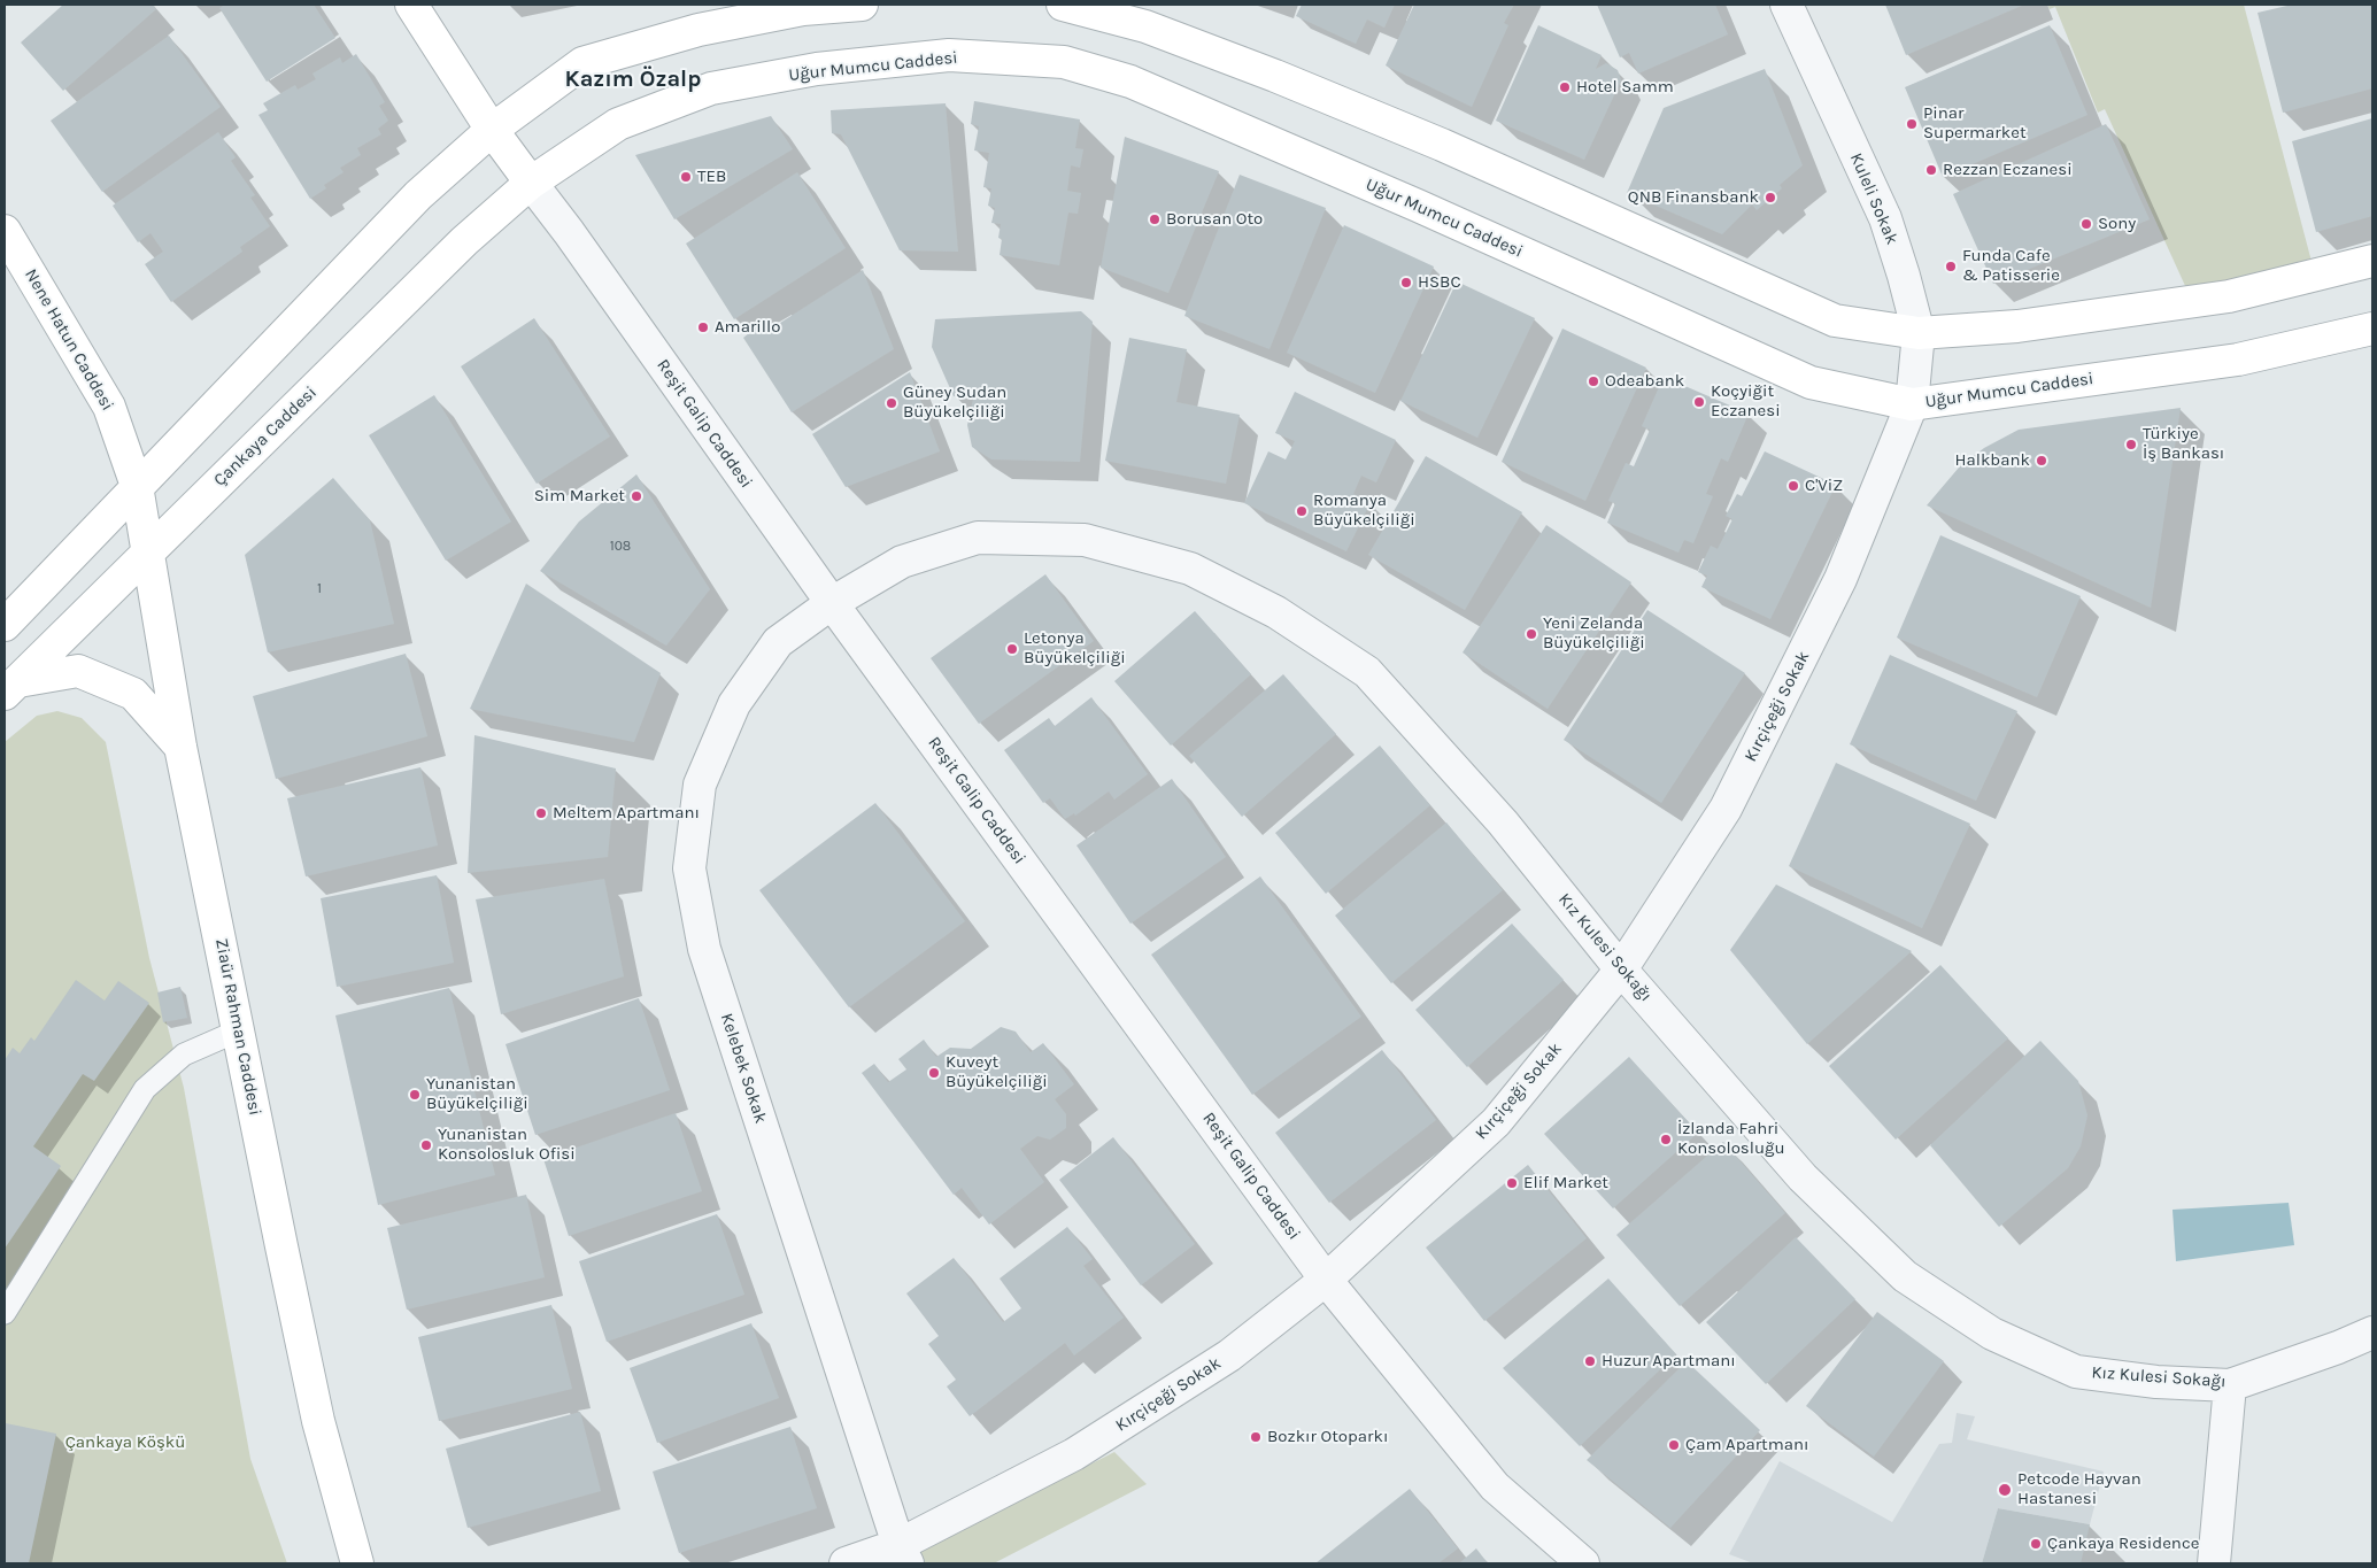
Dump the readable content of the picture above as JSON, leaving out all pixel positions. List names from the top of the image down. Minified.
{"streets":{"main road":["Uğur Mumcu Caddesi","Nene Hatun Caddesi","Reşit Galip Caddesi","Çankaya Caddesi","Ziaür Rahman Caddesi"],"street":["Kuleli Sokak","Kırçiçeği Sokak","Kız Kulesi Sokağı","Kelebek Sokak"]},"crossings":[["Uğur Mumcu Caddesi","Kuleli Sokak"],["Uğur Mumcu Caddesi","Reşit Galip Caddesi"],["Uğur Mumcu Caddesi","Çankaya Caddesi"],["Uğur Mumcu Caddesi","Kırçiçeği Sokak"],["Kuleli Sokak","Kırçiçeği Sokak"],["Nene Hatun Caddesi","Ziaür Rahman Caddesi"],["Reşit Galip Caddesi","Çankaya Caddesi"],["Reşit Galip Caddesi","Kırçiçeği Sokak"],["Reşit Galip Caddesi","Kız Kulesi Sokağı"],["Reşit Galip Caddesi","Kelebek Sokak"],["Çankaya Caddesi","Ziaür Rahman Caddesi"],["Kırçiçeği Sokak","Kız Kulesi Sokağı"],["Kırçiçeği Sokak","Kelebek Sokak"],["Kız Kulesi Sokağı","Kelebek Sokak"]],"districts":["Kazım Özalp"],"parks":["Çankaya Köşkü"],"places":["Hotel Samm","Pinar Supermarket","Rezzan Eczanesi","TEB","QNB Finansbank","Borusan Oto","Sony","Funda Cafe & Patisserie","HSBC","Amarillo","Odeabank","Koçyiğit Eczanesi","Güney Sudan Büyükelçiliği","Türkiye İş Bankası","Halkbank","C'ViZ","Sim Market","Romanya Büyükelçiliği","Yeni Zelanda Büyükelçiliği","Letonya Büyükelçiliği","Meltem Apartmanı","Kuveyt Büyükelçiliği","Yunanistan Büyükelçiliği","İzlanda Fahri Konsolosluğu","Yunanistan Konsolosluk Ofisi","Elif Market","Huzur Apartmanı","Bozkır Otoparkı","Çam Apartmanı","Petcode Hayvan Hastanesi","Çankaya Residence"],"house_numbers":["108","1"]}
